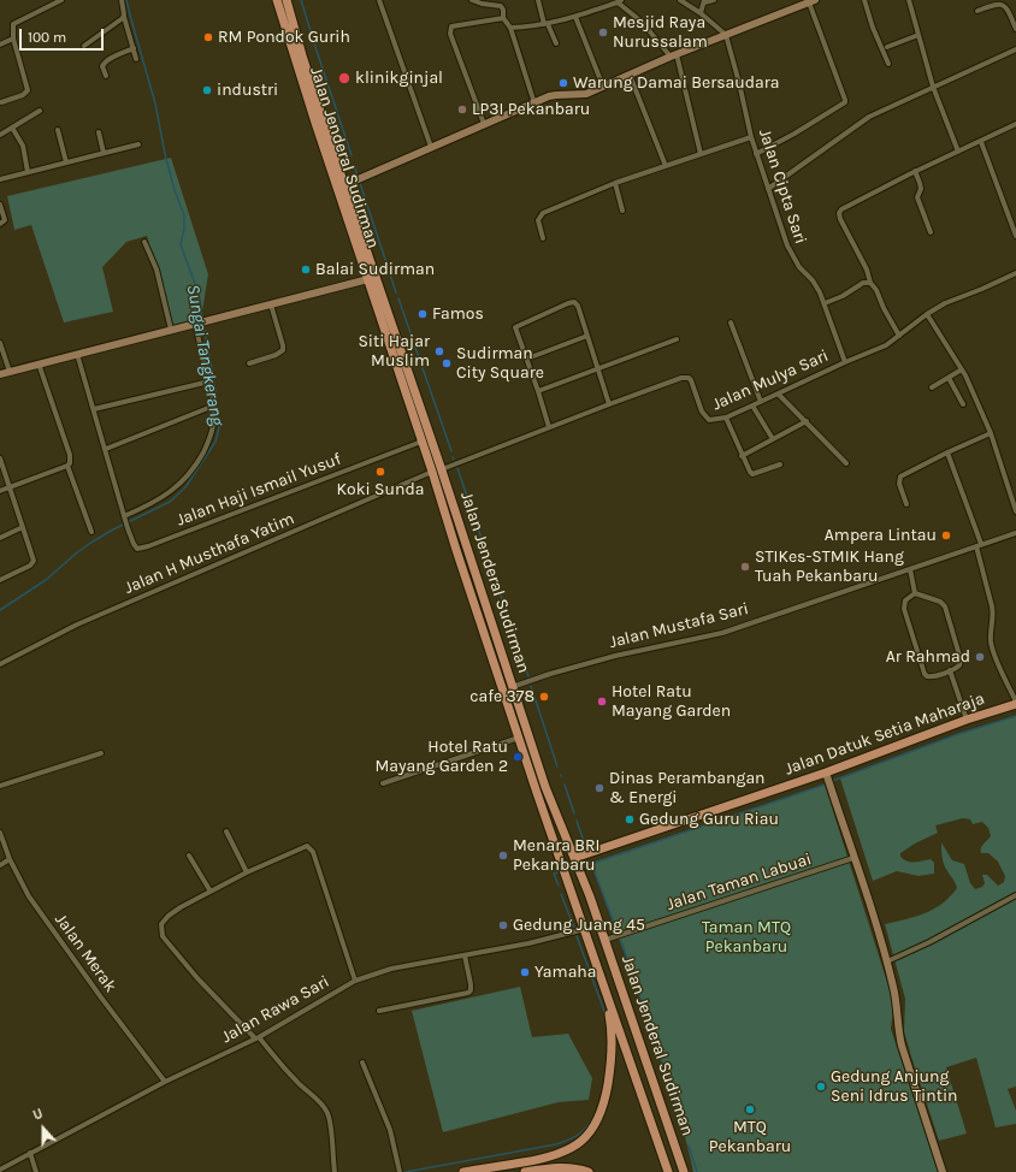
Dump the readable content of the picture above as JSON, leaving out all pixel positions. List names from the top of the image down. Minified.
{"streets":{"main road":["Jalan Jenderal Sudirman","Jalan Datuk Setia Maharaja"],"street":["Jalan Cipta Sari","Jalan Mulya Sari","Jalan Haji Ismail Yusuf","Jalan H Musthafa Yatim","Jalan Mustafa Sari","Jalan Taman Labuai","Jalan Merak","Jalan Rawa Sari"]},"crossings":[["Jalan Jenderal Sudirman","Jalan Mulya Sari"],["Jalan Jenderal Sudirman","Jalan Haji Ismail Yusuf"],["Jalan Jenderal Sudirman","Jalan H Musthafa Yatim"],["Jalan Jenderal Sudirman","Jalan Mustafa Sari"],["Jalan Jenderal Sudirman","Jalan Datuk Setia Maharaja"],["Jalan Jenderal Sudirman","Jalan Taman Labuai"],["Jalan Jenderal Sudirman","Jalan Rawa Sari"],["Jalan Cipta Sari","Jalan Mulya Sari"],["Jalan Merak","Jalan Rawa Sari"]],"water":["Sungai Tangkerang"],"parks":["Taman MTQ Pekanbaru"],"places":["Mesjid Raya Nurussalam","RM Pondok Gurih","klinikginjal","Warung Damai Bersaudara","industri","LP3I Pekanbaru","Balai Sudirman","Famos","Siti Hajar Muslim","Sudirman City Square","Koki Sunda","Ampera Lintau","STIKes-STMIK Hang Tuah Pekanbaru","Ar Rahmad","cafe 378","Hotel Ratu Mayang Garden","Hotel Ratu Mayang Garden 2","Dinas Perambangan & Energi","Gedung Guru Riau","Menara BRI Pekanbaru","Gedung Juang 45","Yamaha","Gedung Anjung Seni Idrus Tintin","MTQ Pekanbaru"],"scale_bar":"100 m","north":"top"}
